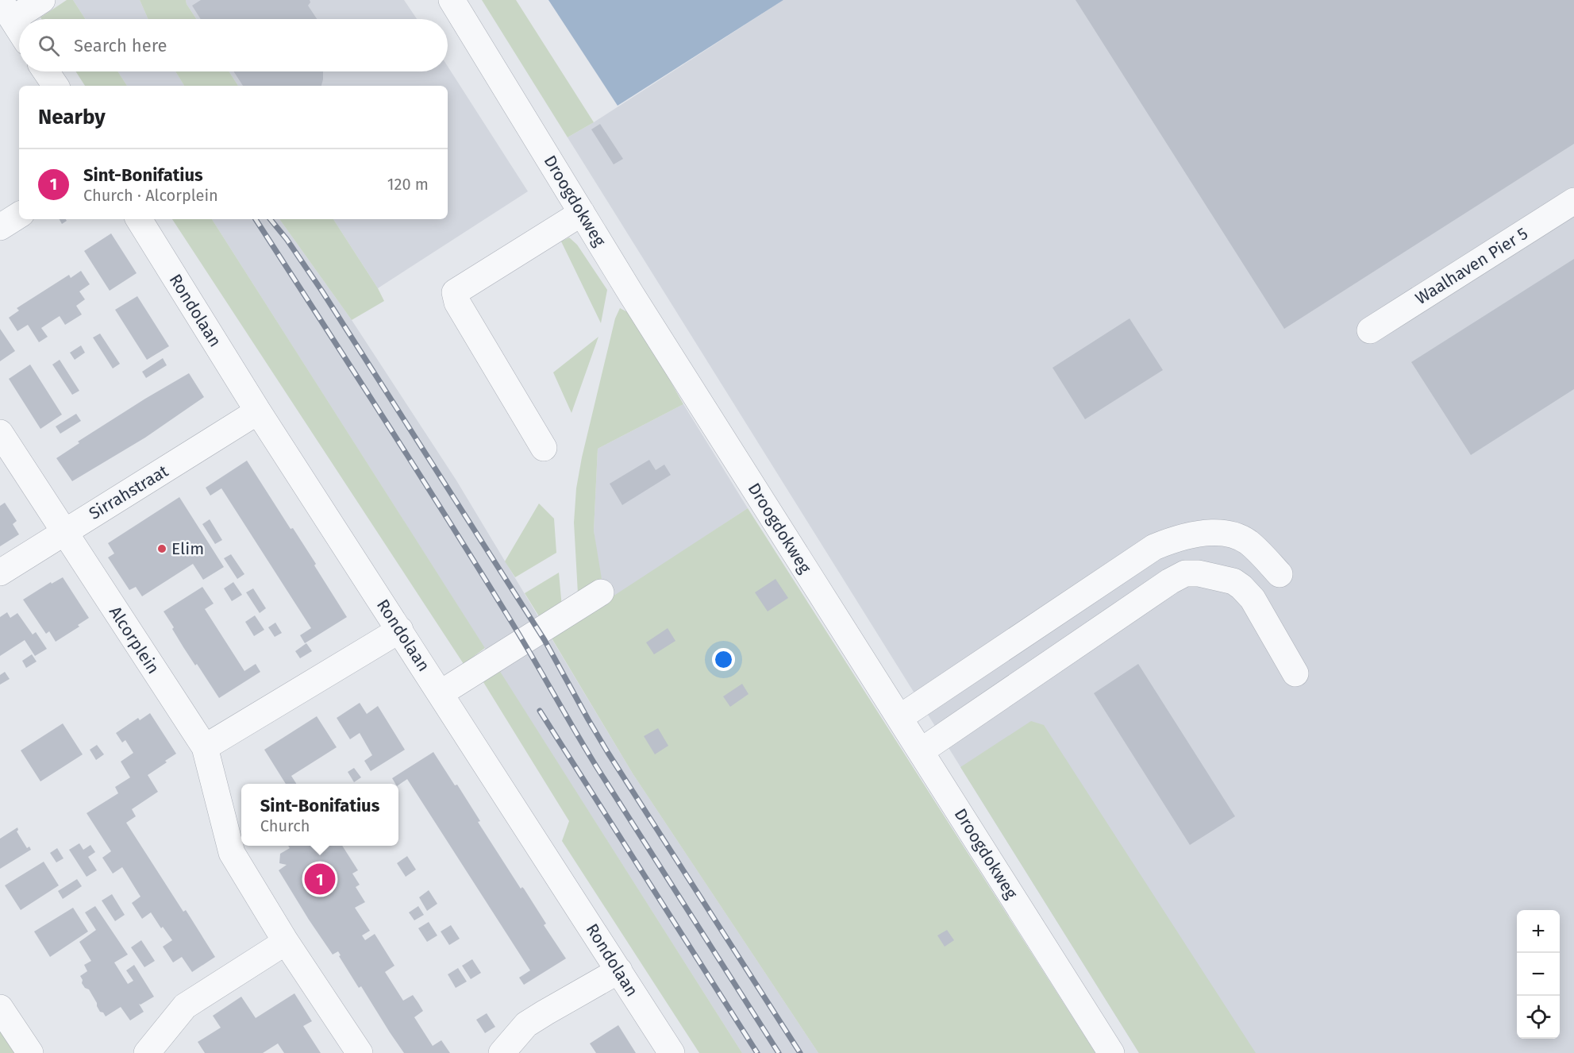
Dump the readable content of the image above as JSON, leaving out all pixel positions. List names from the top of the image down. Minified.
{"streets":{"street":["Droogdokweg","Waalhaven Pier 5","Rondolaan","Sirrahstraat","Alcorplein"]},"crossings":[["Rondolaan","Sirrahstraat"],["Sirrahstraat","Alcorplein"]],"places":["Elim"],"page":{"search":"Search here","heading":"Nearby","list":[{"mark":"1","name":"Sint-Bonifatius","note":"Church · Alcorplein","value":"120 m"}],"popup":["Sint-Bonifatius","Church"],"pins":"1","map_buttons":["+","−"]}}
